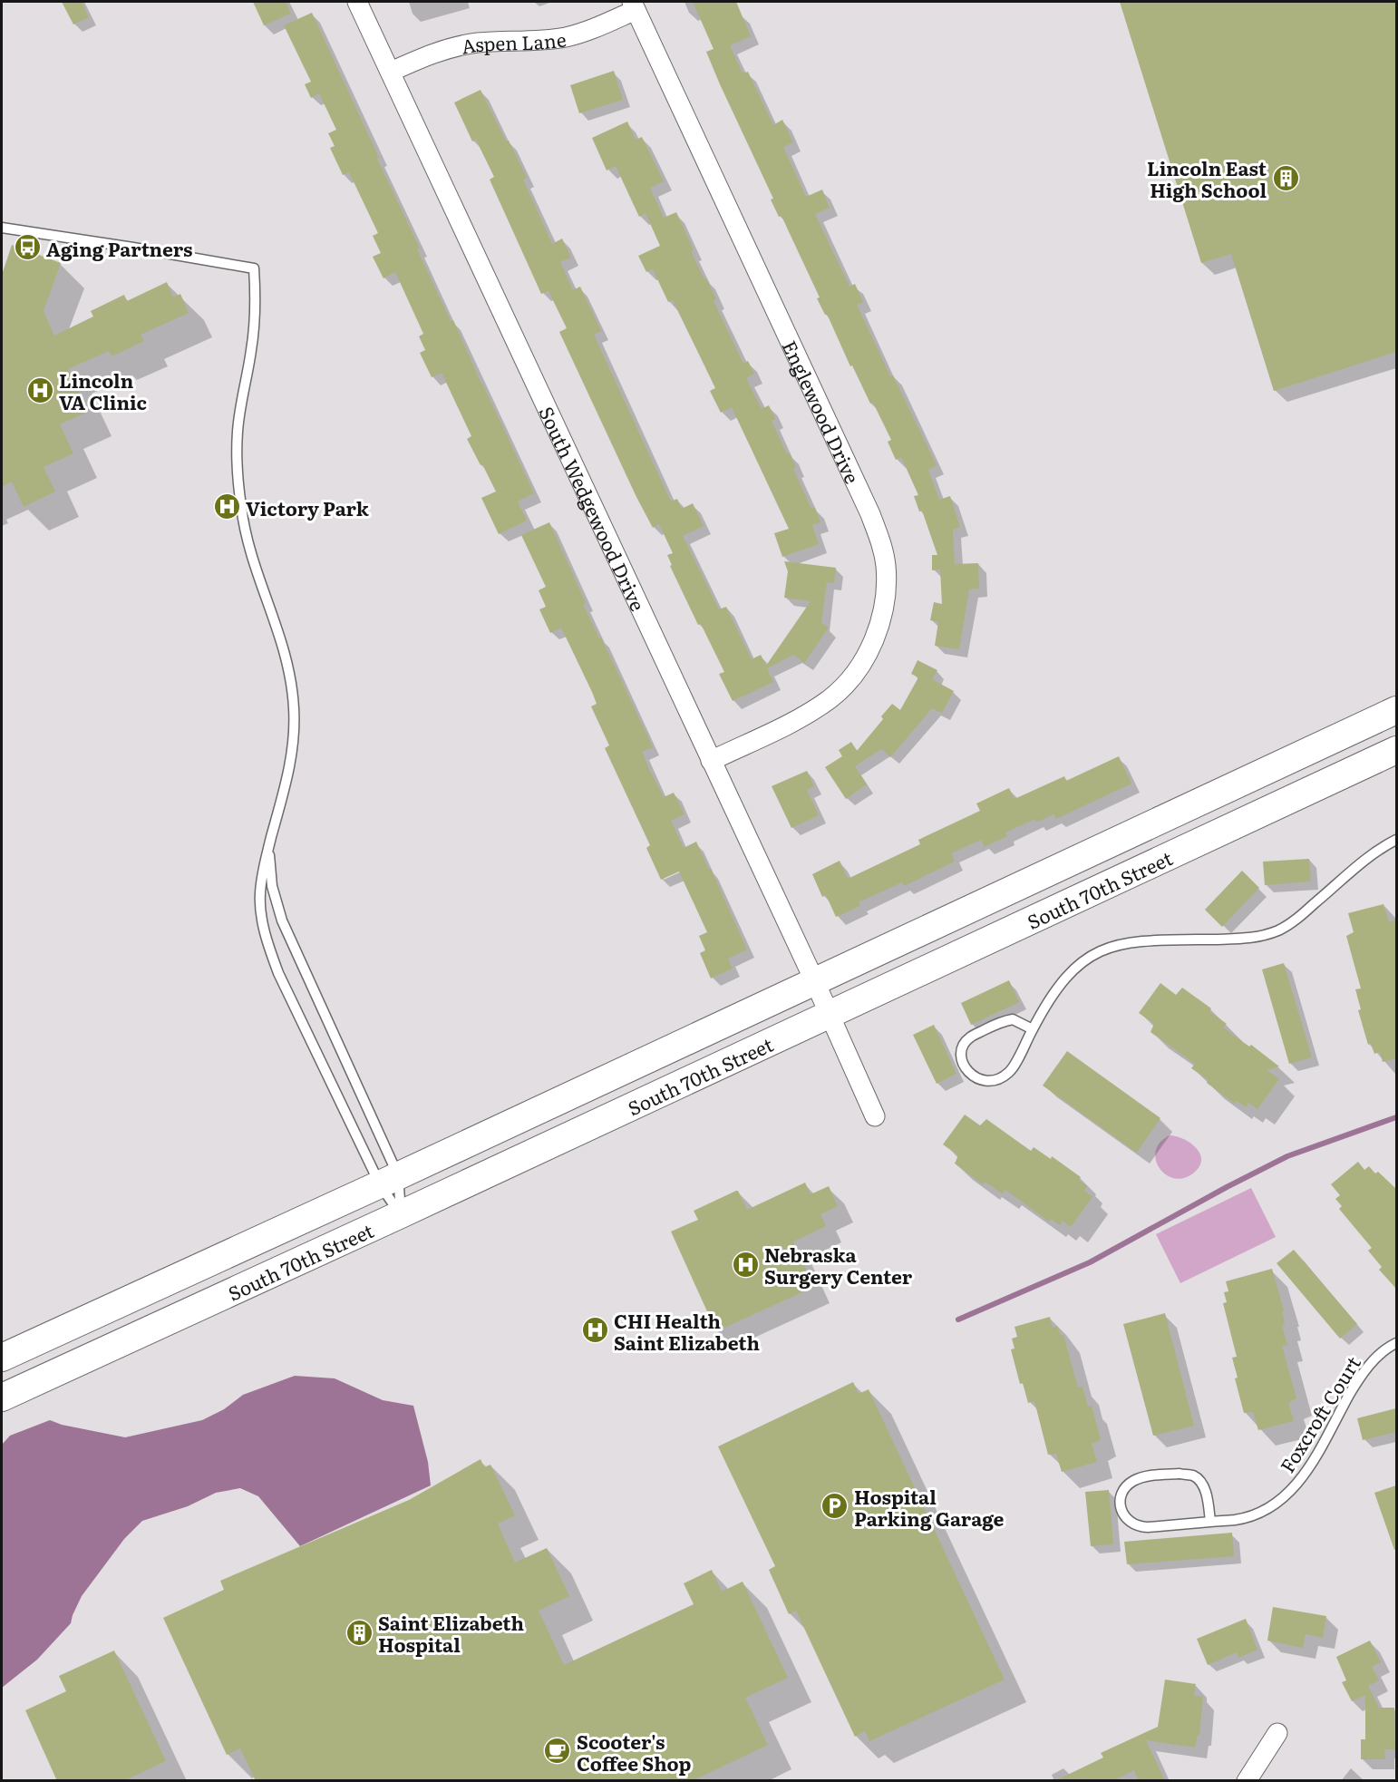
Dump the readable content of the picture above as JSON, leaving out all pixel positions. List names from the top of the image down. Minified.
{"streets":{"main road":["South 70th Street"],"street":["Aspen Lane","Englewood Drive","South Wedgewood Drive"],"lane":["Foxcroft Court"]},"crossings":[["Aspen Lane","Englewood Drive"],["Aspen Lane","South Wedgewood Drive"],["Englewood Drive","South Wedgewood Drive"],["South Wedgewood Drive","South 70th Street"]],"places":{"building":["Lincoln East High School","Saint Elizabeth Hospital"],"bus stop":["Aging Partners"],"hospital":["Lincoln VA Clinic","Victory Park","Nebraska Surgery Center","CHI Health Saint Elizabeth"],"parking":["Hospital Parking Garage"],"cafe":["Scooter's Coffee Shop"]}}
